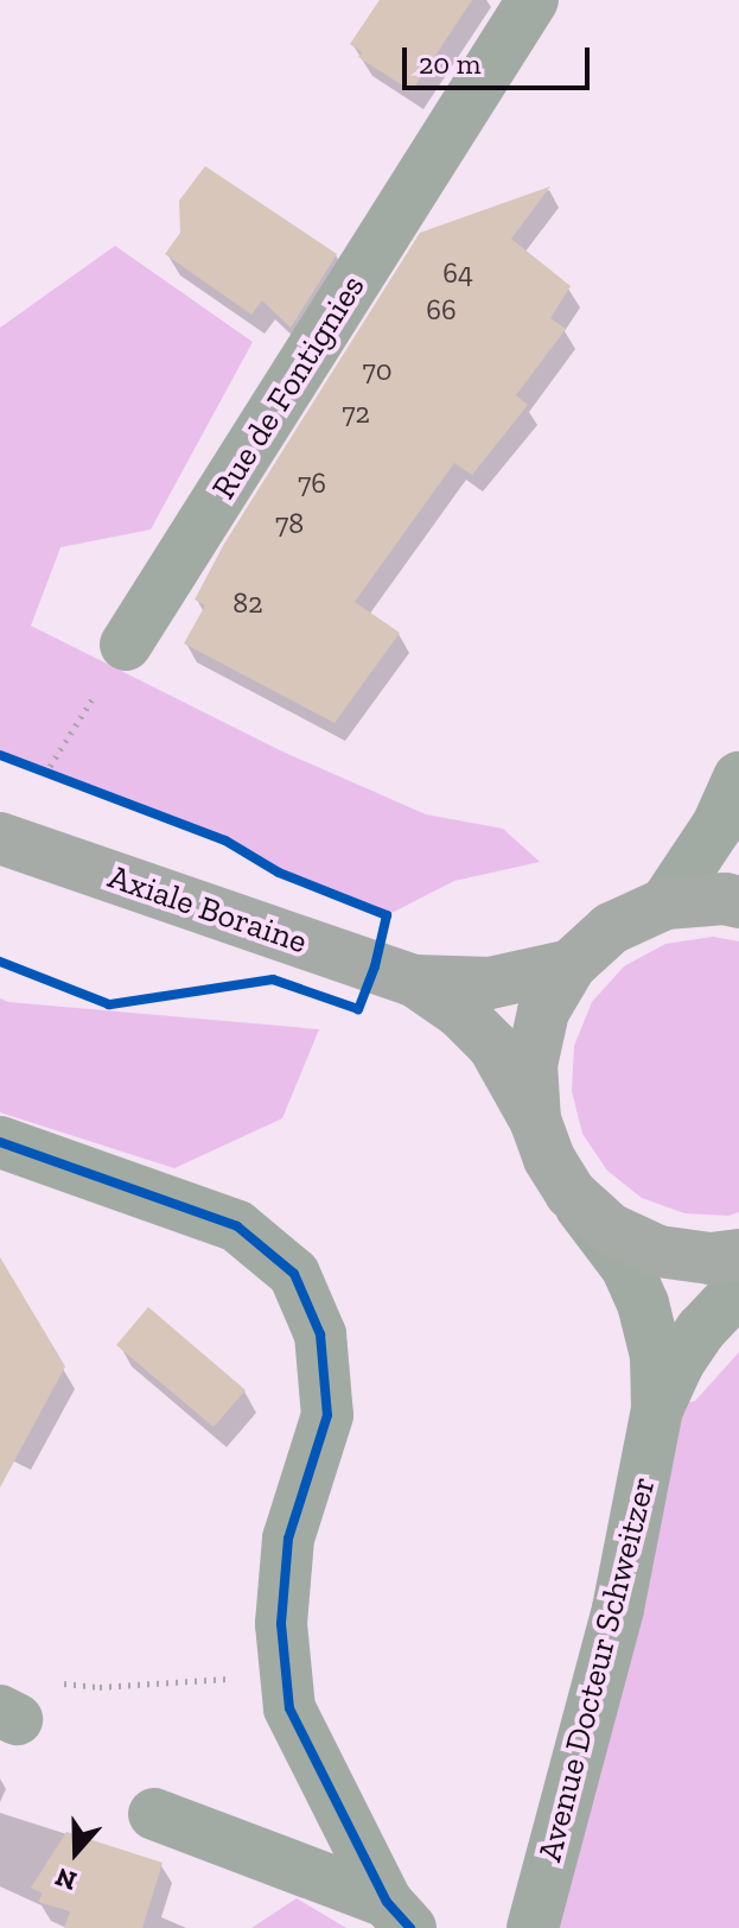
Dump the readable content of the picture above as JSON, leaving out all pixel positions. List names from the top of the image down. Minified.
{"streets":{"main road":["Axiale Boraine"],"street":["Rue de Fontignies","Avenue Docteur Schweitzer"]},"house_numbers":["64","66","70","72","76","78","82"],"scale_bar":"20 m","north":"bottom"}
